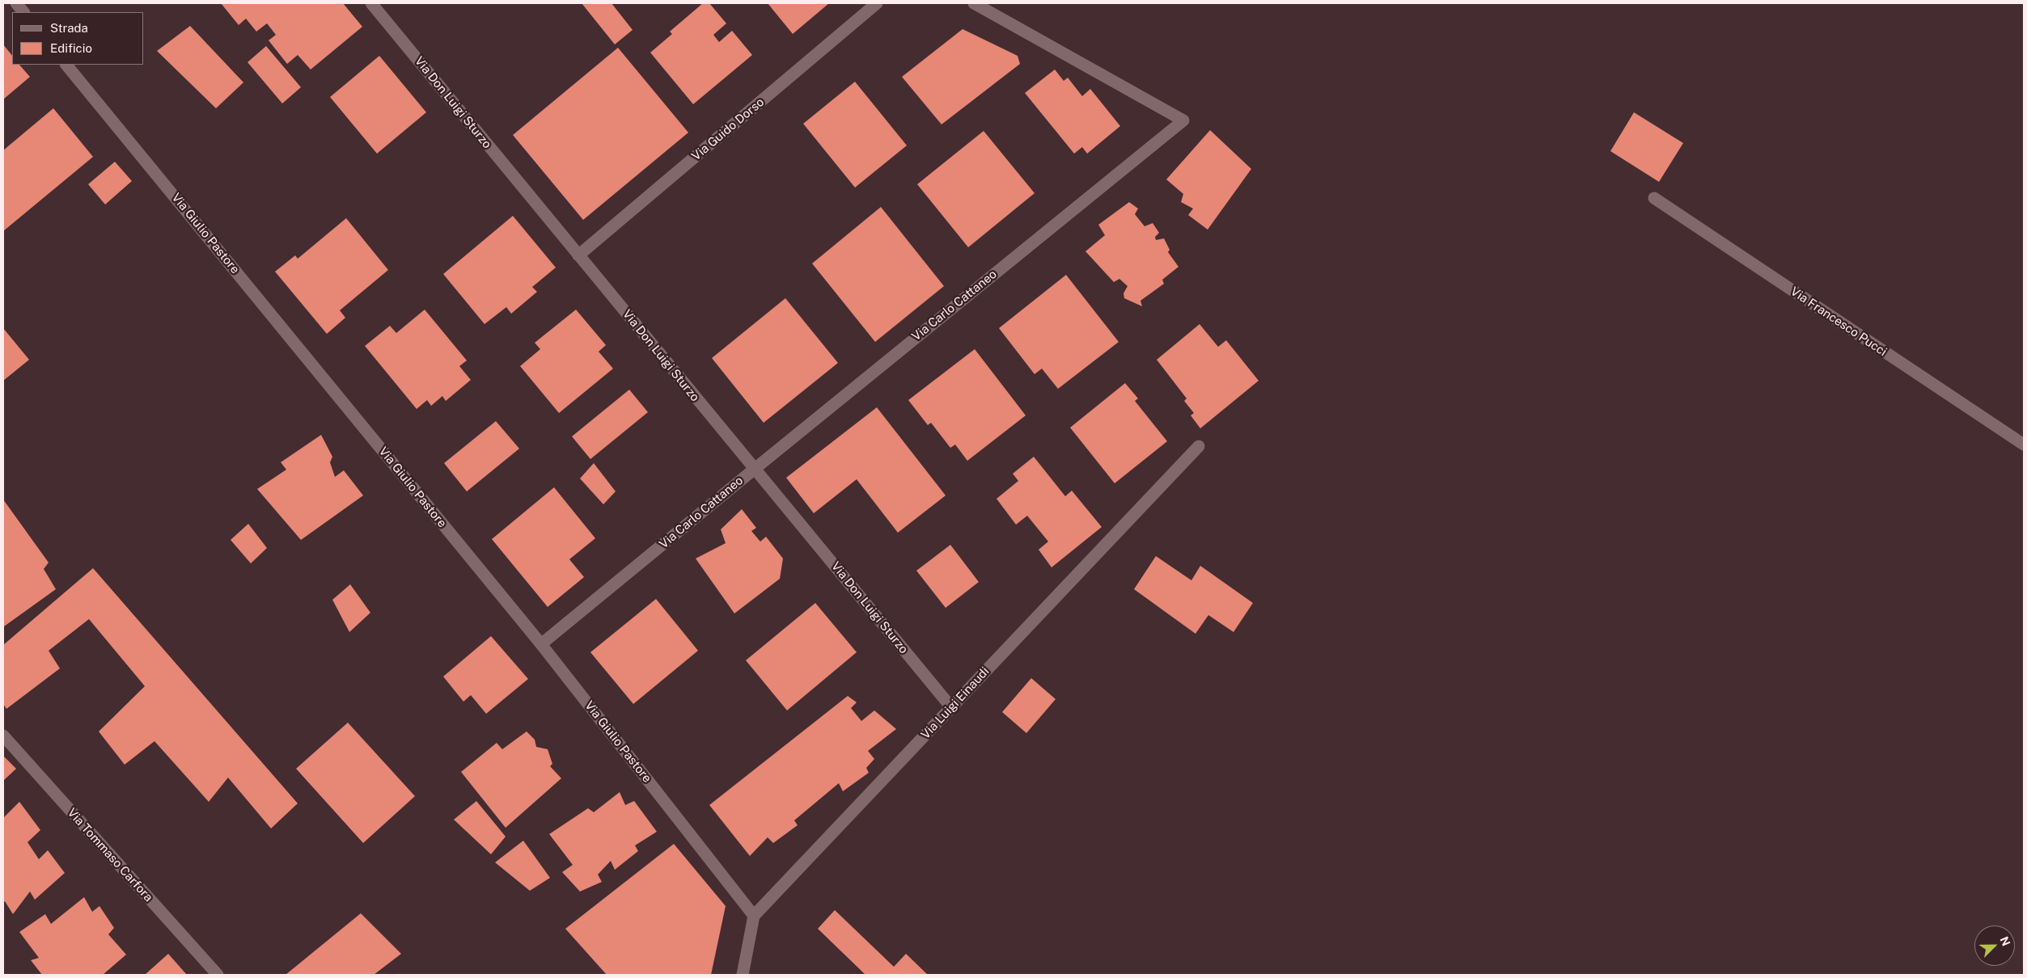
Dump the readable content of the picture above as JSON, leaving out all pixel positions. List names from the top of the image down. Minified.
{"streets":{"street":["Via Don Luigi Sturzo","Via Guido Dorso","Via Giulio Pastore","Via Carlo Cattaneo","Via Francesco Pucci","Via Luigi Einaudi","Via Tommaso Carfora"]},"crossings":[["Via Don Luigi Sturzo","Via Guido Dorso"],["Via Don Luigi Sturzo","Via Carlo Cattaneo"],["Via Don Luigi Sturzo","Via Luigi Einaudi"],["Via Giulio Pastore","Via Carlo Cattaneo"],["Via Giulio Pastore","Via Luigi Einaudi"]],"legend":["Strada","Edificio"],"north":"top right"}
